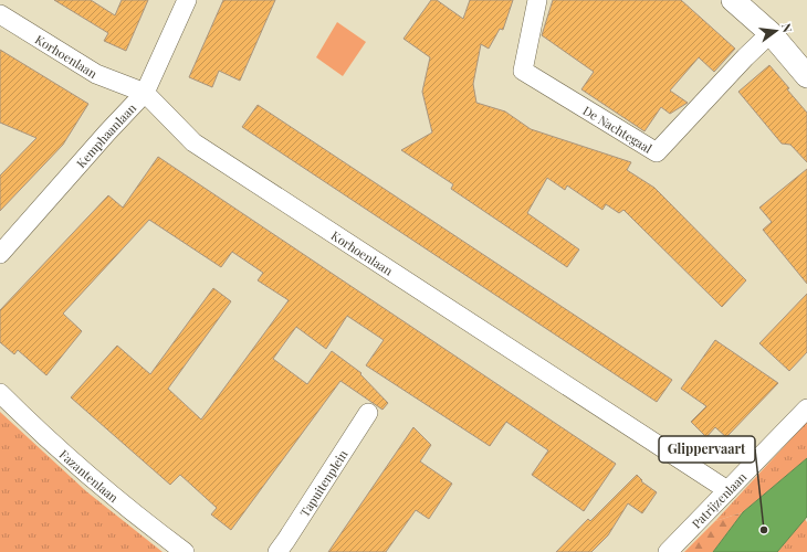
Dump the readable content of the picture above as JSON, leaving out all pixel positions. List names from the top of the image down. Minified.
{"streets":{"street":["Korhoenlaan","De Nachtegaal","Kemphaanlaan","Fazantenlaan","Tapuitenplein","Patrijzenlaan"]},"crossings":[["Korhoenlaan","Kemphaanlaan"],["Korhoenlaan","Patrijzenlaan"]],"places":["Glippervaart"],"north":"right"}
